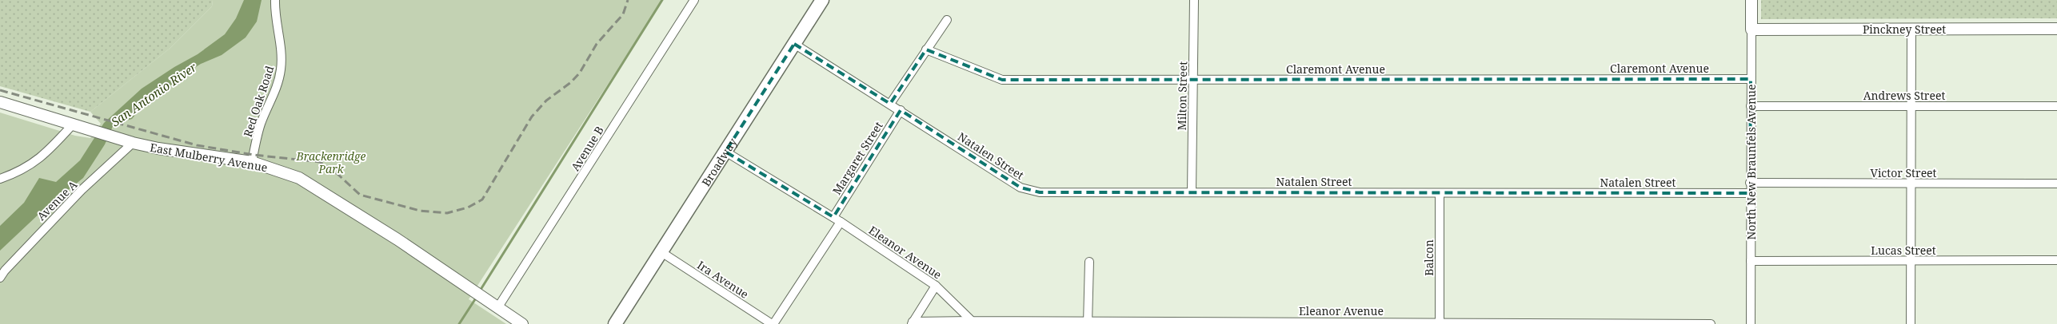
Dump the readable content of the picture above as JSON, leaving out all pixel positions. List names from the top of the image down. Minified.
{"streets":{"main road":["Broadway"],"street":["Pinckney Street","Claremont Avenue","Andrews Street","Milton Street","Red Oak Road","Avenue B","Natalen Street","East Mulberry Avenue","Margaret Street","North New Braunfels Avenue","Victor Street","Avenue A","Lucas Street","Eleanor Avenue","Balcon","Ira Avenue"]},"crossings":[["Pinckney Street","North New Braunfels Avenue"],["Claremont Avenue","Milton Street"],["Claremont Avenue","North New Braunfels Avenue"],["Andrews Street","North New Braunfels Avenue"],["Milton Street","Natalen Street"],["Red Oak Road","East Mulberry Avenue"],["Avenue B","East Mulberry Avenue"],["Natalen Street","Margaret Street"],["Natalen Street","North New Braunfels Avenue"],["Natalen Street","Balcon"],["East Mulberry Avenue","Avenue A"],["Margaret Street","Eleanor Avenue"],["Broadway","Ira Avenue"],["North New Braunfels Avenue","Victor Street"],["North New Braunfels Avenue","Lucas Street"],["Eleanor Avenue","Balcon"]],"water":["San Antonio River"],"parks":["Brackenridge Park"]}
